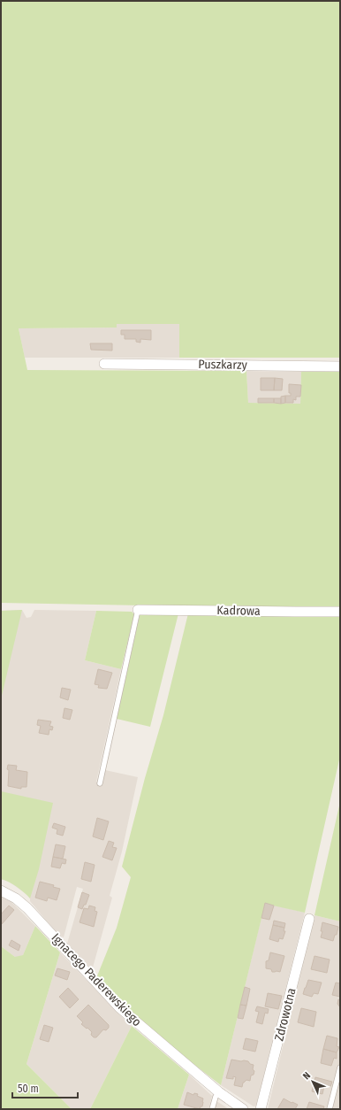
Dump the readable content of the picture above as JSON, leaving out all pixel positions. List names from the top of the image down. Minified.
{"streets":{"street":["Puszkarzy","Kadrowa","Ignacego Paderewskiego","Zdrowotna"]},"scale_bar":"50 m","north":"top left"}
